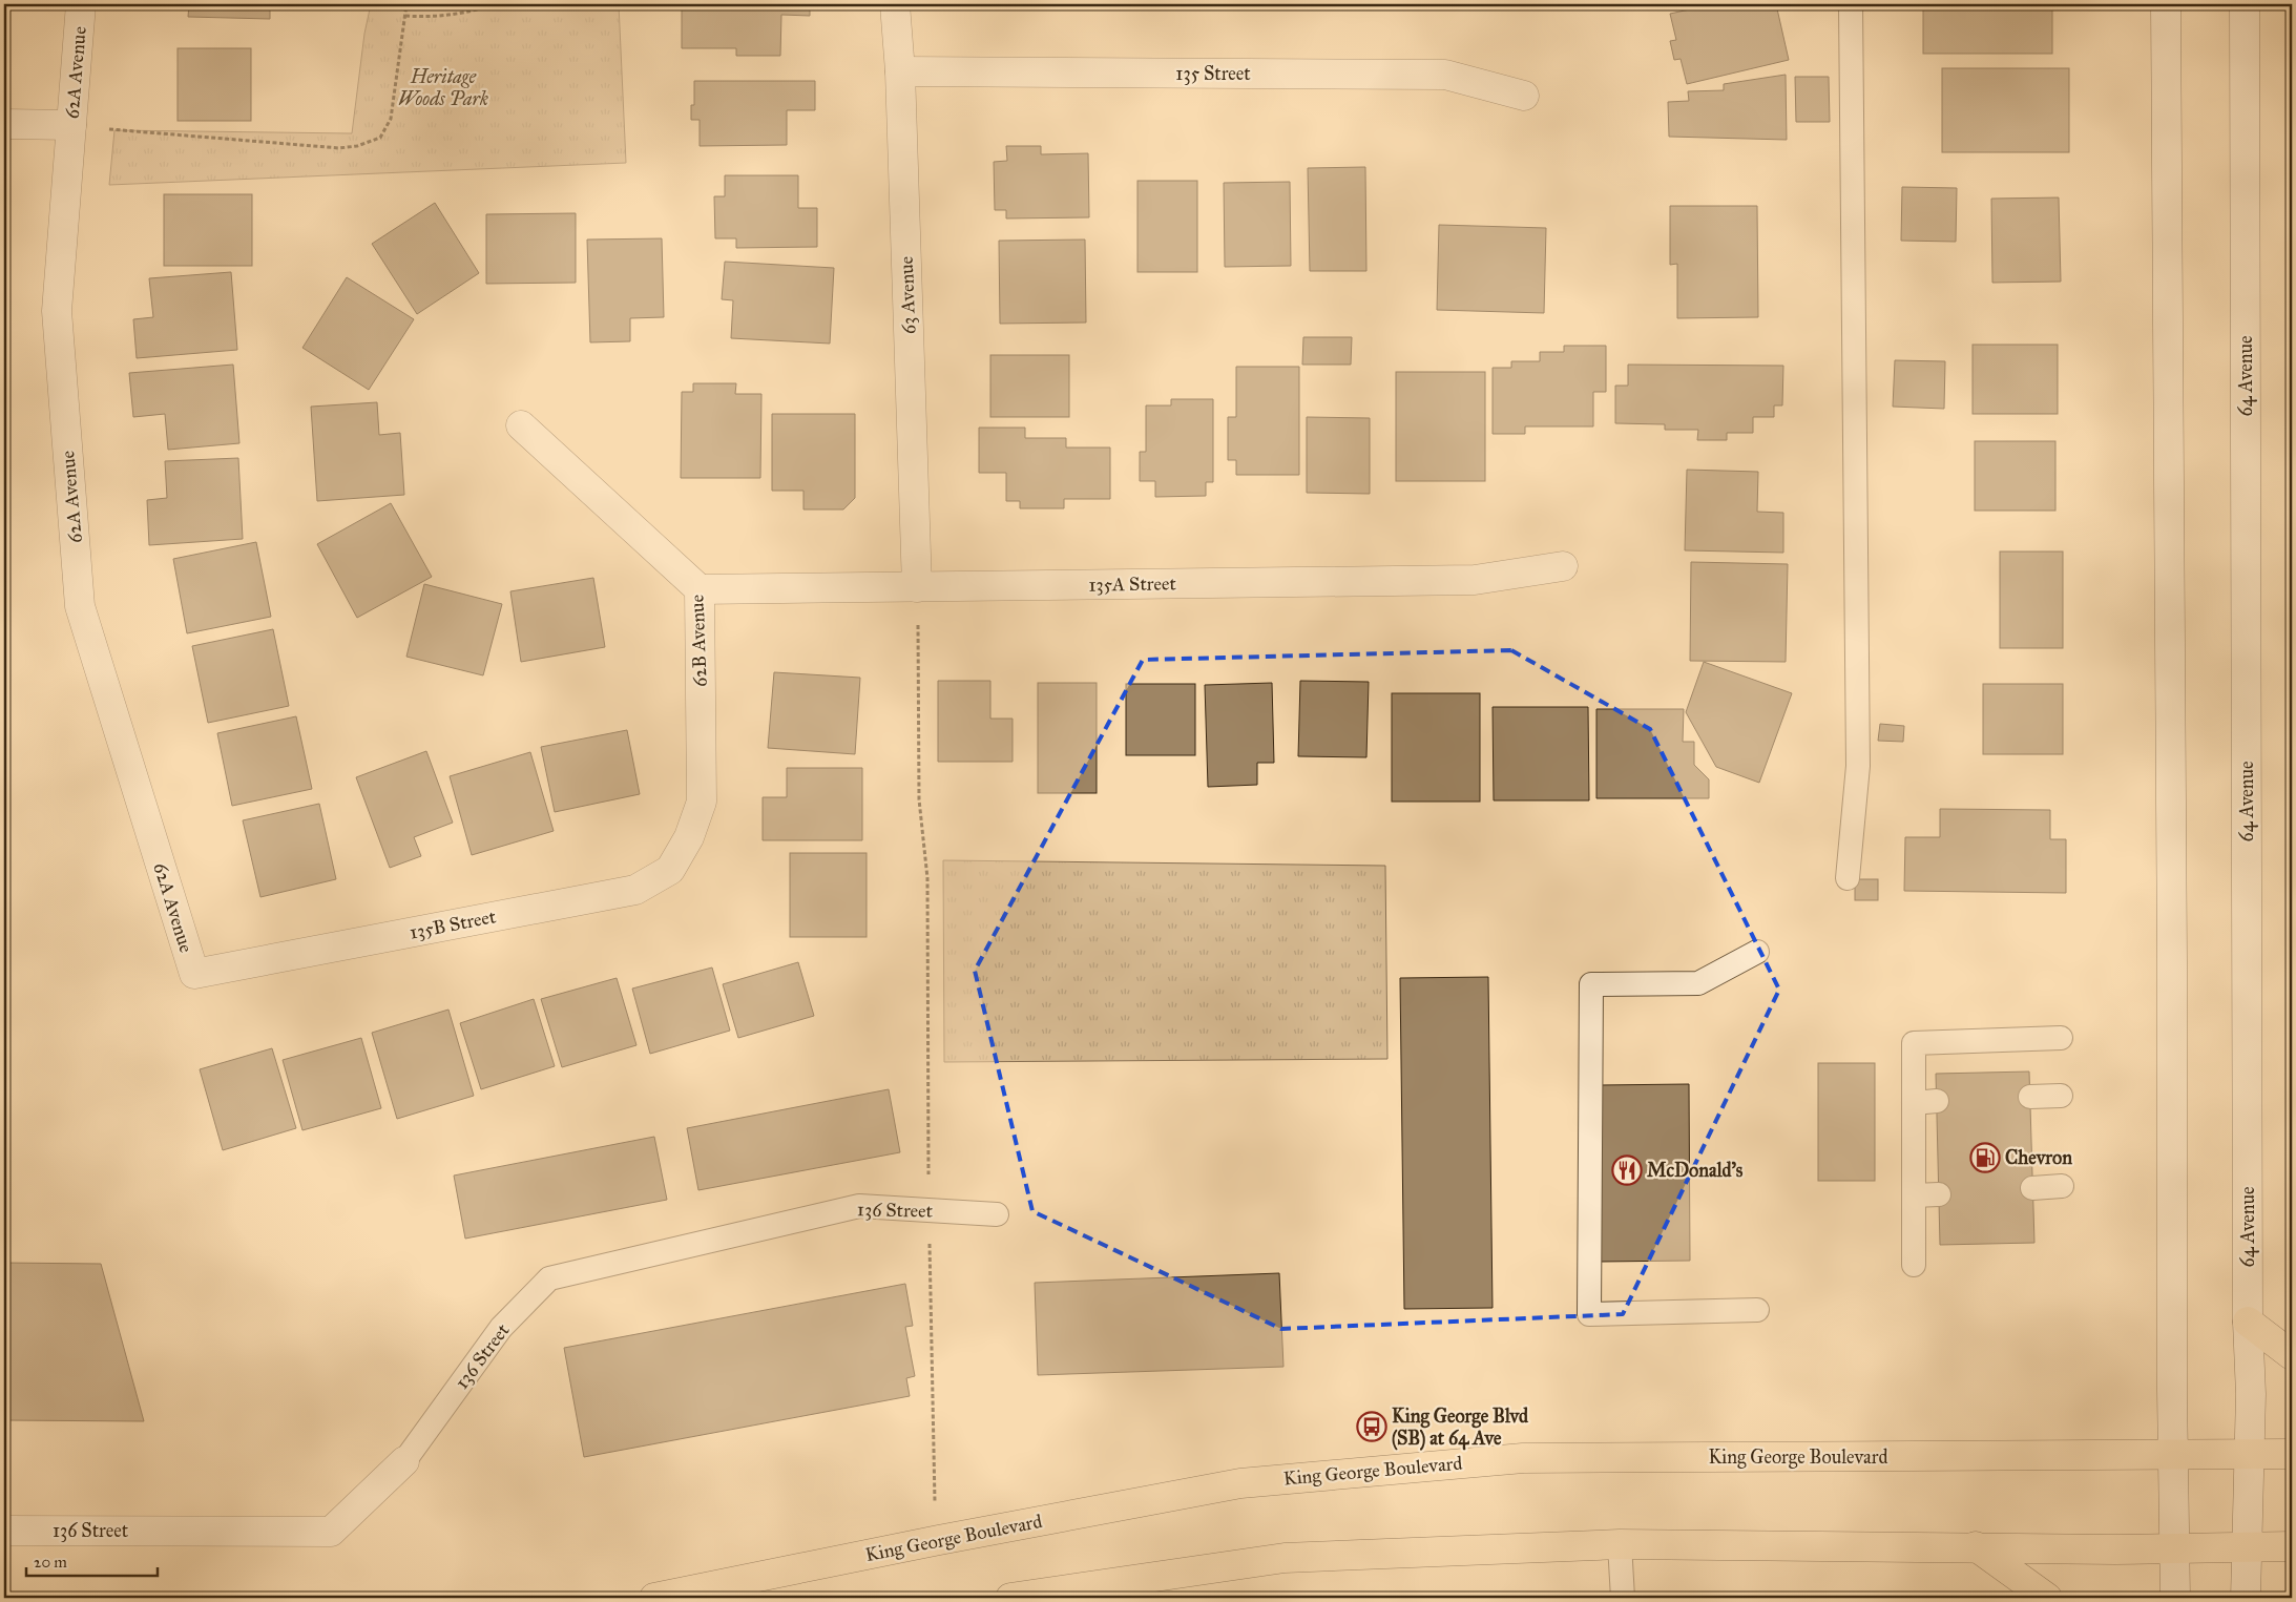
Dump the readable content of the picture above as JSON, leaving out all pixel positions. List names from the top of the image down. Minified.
{"streets":{"main road":["King George Boulevard"],"street":["62A Avenue","135 Street","63 Avenue","64 Avenue","135A Street","62B Avenue","135B Street","136 Street"]},"crossings":[["62A Avenue","135B Street"],["135 Street","63 Avenue"],["63 Avenue","135A Street"],["64 Avenue","King George Boulevard"],["135A Street","62B Avenue"],["62B Avenue","135B Street"]],"parks":["Heritage Woods Park"],"places":{"fuel station":["Chevron"],"restaurant":["McDonald's"],"bus stop":["King George Blvd (SB) at 64 Ave"]},"scale_bar":"20 m"}
